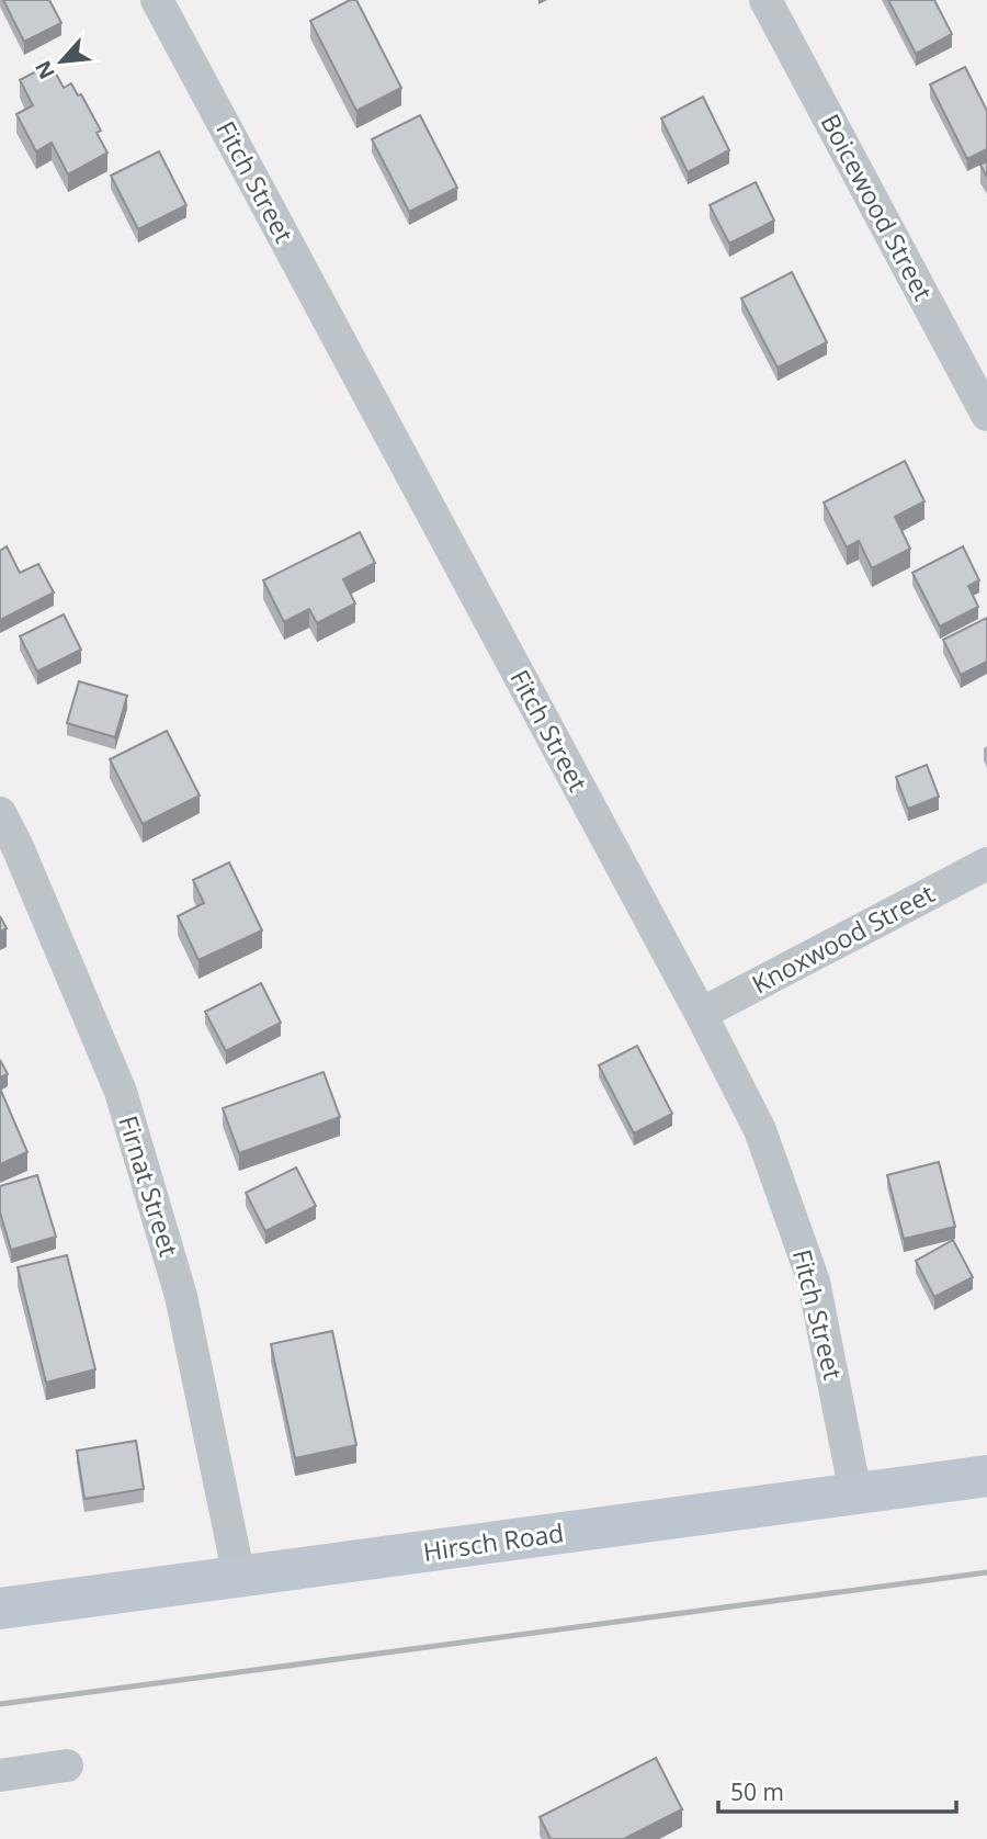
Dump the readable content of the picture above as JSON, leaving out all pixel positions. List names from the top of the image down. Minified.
{"streets":{"main road":["Hirsch Road"],"street":["Fitch Street","Boicewood Street","Knoxwood Street","Firnat Street"]},"crossings":[["Fitch Street","Knoxwood Street"],["Fitch Street","Hirsch Road"],["Firnat Street","Hirsch Road"]],"scale_bar":"50 m","north":"bottom left"}
